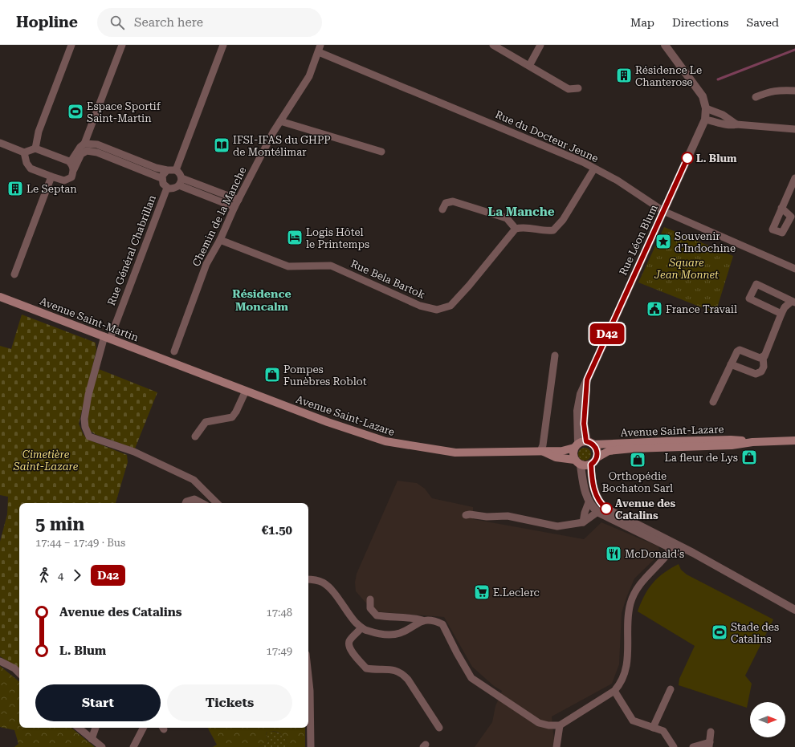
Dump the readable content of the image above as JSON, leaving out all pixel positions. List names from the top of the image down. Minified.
{"streets":{"main road":["Avenue Saint-Martin","Avenue Saint-Lazare"],"street":["Rue du Docteur Jeune","Chemin de la Manche","Rue Léon Blum","Rue Général Chabrillan","Rue Bela Bartok"]},"crossings":[["Rue du Docteur Jeune","Chemin de la Manche"],["Rue du Docteur Jeune","Rue Léon Blum"],["Chemin de la Manche","Rue Bela Bartok"],["Rue Léon Blum","Avenue Saint-Lazare"],["Rue Général Chabrillan","Avenue Saint-Martin"],["Avenue Saint-Martin","Avenue Saint-Lazare"]],"districts":["La Manche","Résidence Moncalm"],"parks":["Square Jean Monnet","Cimetière Saint-Lazare"],"places":{"building":["Résidence Le Chanterose","Le Septan"],"sports":["Espace Sportif Saint-Martin","Stade des Catalins"],"library":["IFSI-IFAS du GHPP de Montélimar"],"other":["L. Blum","Avenue des Catalins"],"hotel":["Logis Hôtel le Printemps"],"place":["Souvenir d'Indochine"],"public building":["France Travail"],"shop":["Pompes Funèbres Roblot","La fleur de Lys","Orthopédie Bochaton Sarl"],"restaurant":["McDonald's"],"supermarket":["E.Leclerc"]},"lines":["bus line D42"],"north":"right","page":{"header":"Hopline","search":"Search here","nav":["Map","Directions","Saved"],"on_map":"D42","heading":["5 min","17:44 – 17:49 · Bus","€1.50"],"legs":["4","D42"],"list":[{"name":"Avenue des Catalins","value":"17:48"},{"name":"L. Blum","value":"17:49"}],"buttons":["Start","Tickets"]}}
